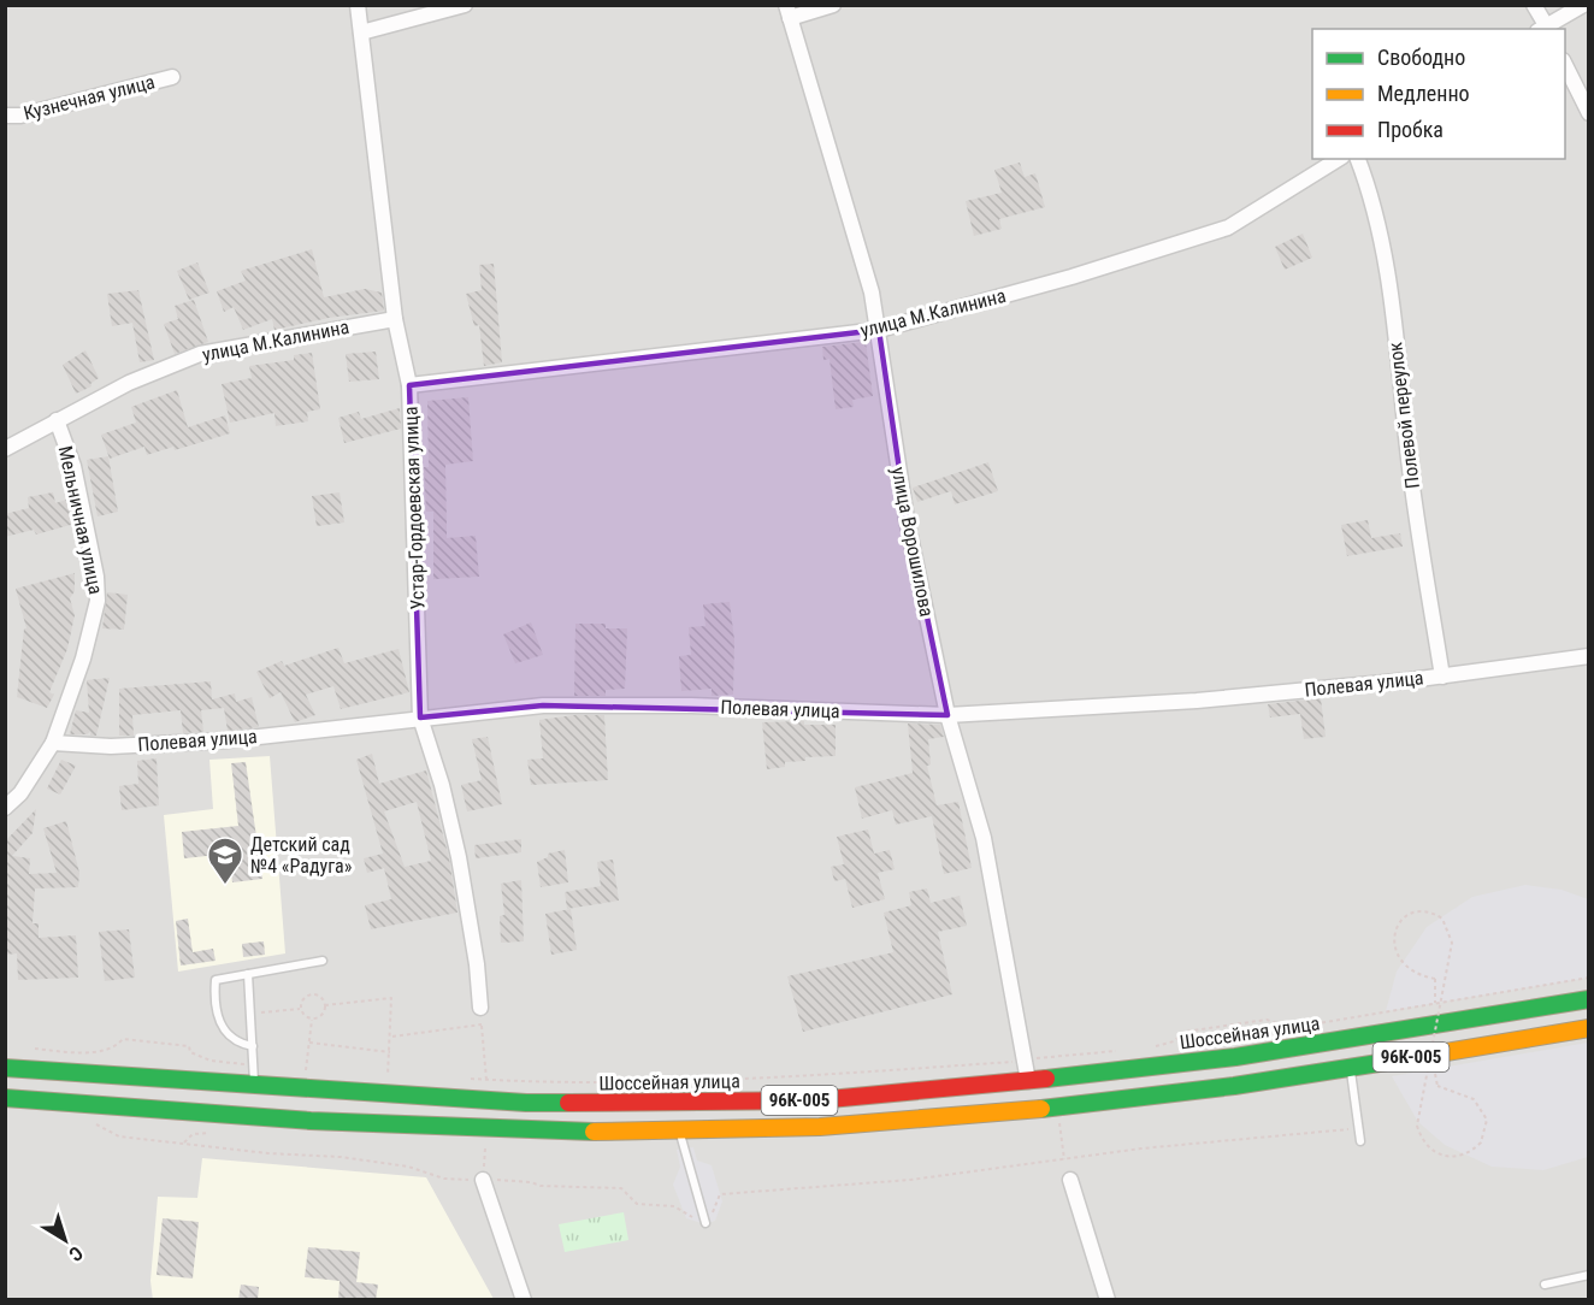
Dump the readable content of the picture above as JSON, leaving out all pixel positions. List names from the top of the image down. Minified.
{"streets":{"main road":["Шоссейная улица","96К-005"],"street":["Кузнечная улица","улица М.Калинина","Полевой переулок","Устар-Гордоевская улица","Мельничная улица","улица Ворошилова","Полевая улица"]},"crossings":[["улица М.Калинина","Устар-Гордоевская улица"],["улица М.Калинина","Мельничная улица"],["улица М.Калинина","улица Ворошилова"],["Полевой переулок","Полевая улица"],["Устар-Гордоевская улица","Полевая улица"],["Мельничная улица","Полевая улица"],["улица Ворошилова","Полевая улица"],["улица Ворошилова","Шоссейная улица"]],"places":{"school or university":["Детский сад №4 «Радуга»"]},"legend":["Свободно","Медленно","Пробка"],"north":"bottom right"}
